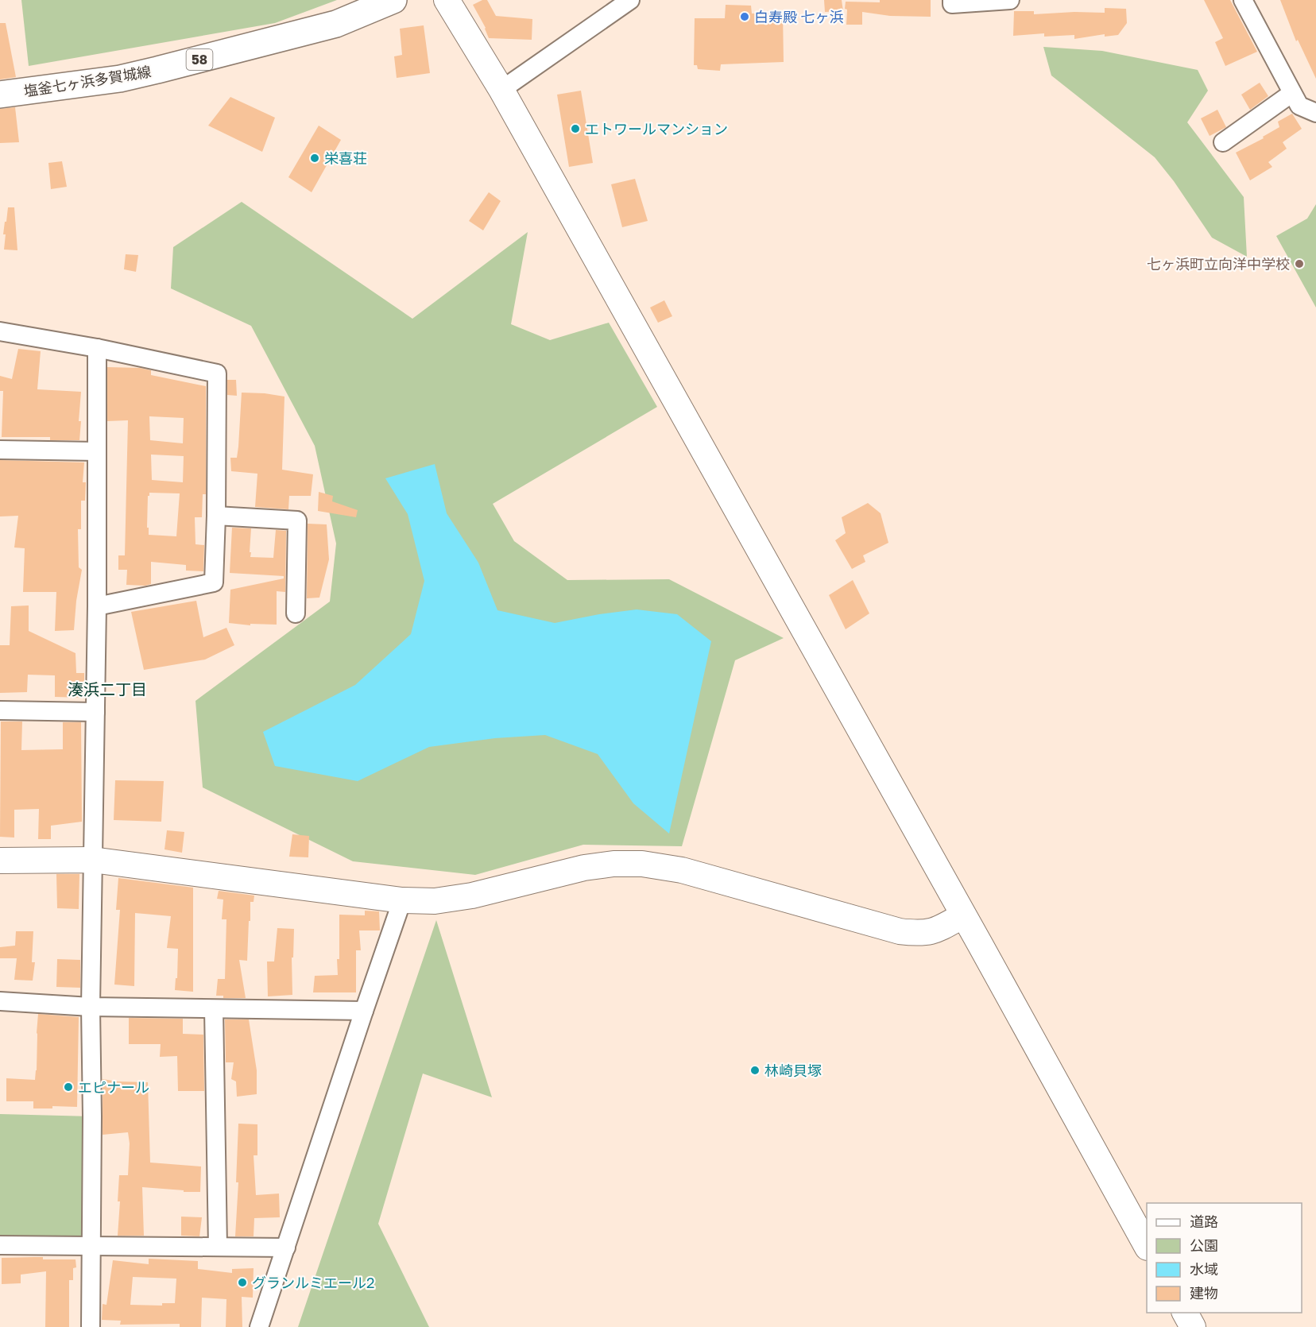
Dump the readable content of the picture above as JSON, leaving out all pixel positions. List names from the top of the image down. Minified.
{"streets":{"main road":["58","塩釜七ヶ浜多賀城線"]},"districts":["湊浜二丁目"],"places":["白寿殿 七ヶ浜","エトワールマンション","栄喜荘","七ヶ浜町立向洋中学校","林崎貝塚","エピナール","グランルミエール2"],"legend":["道路","公園","水域","建物"]}
